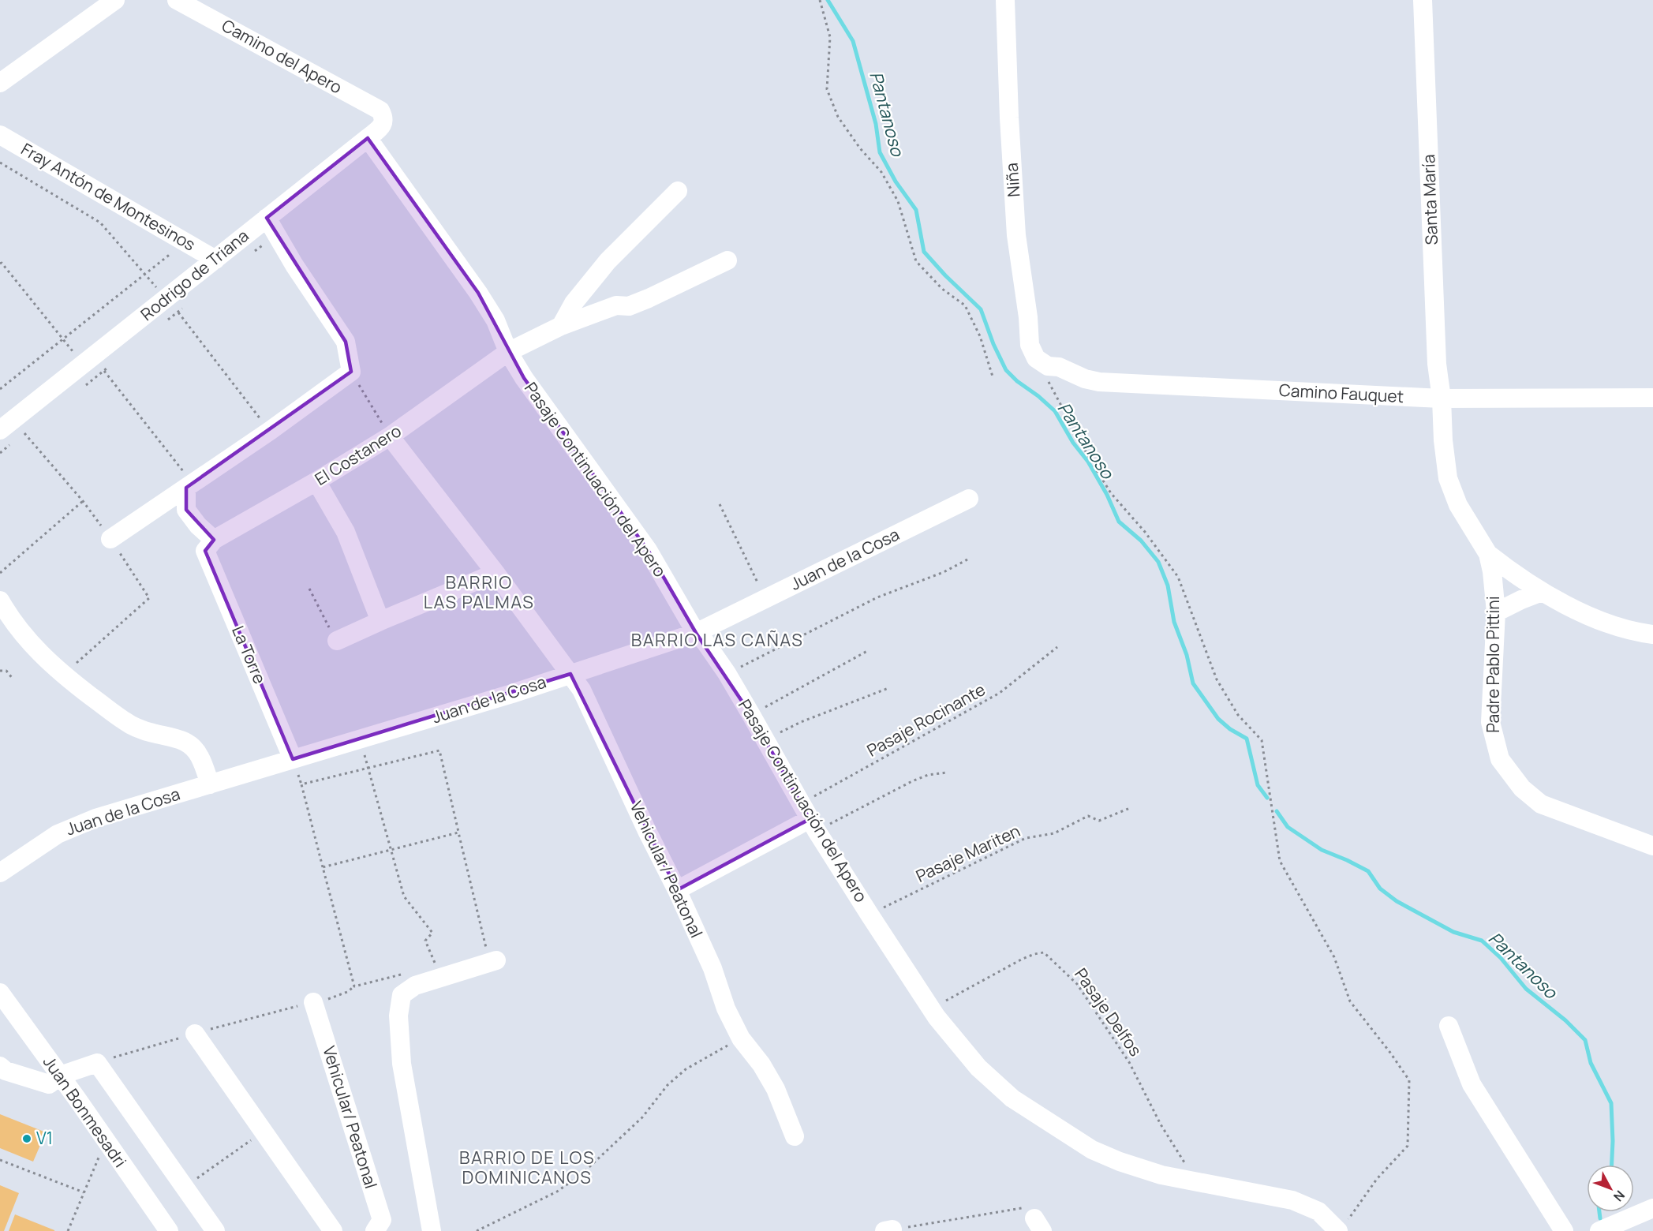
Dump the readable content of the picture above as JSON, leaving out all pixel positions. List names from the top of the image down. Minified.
{"streets":{"street":["Camino del Apero","Niña","Fray Antón de Montesinos","Santa María","Rodrigo de Triana","Camino Fauquet","El Costanero","Pasaje Continuación del Apero","Juan de la Cosa","La Torre","Padre Pablo Pittini","Vehicular/ Peatonal","Juan Bonmesadri"],"path":["Pasaje Rocinante","Pasaje Mariten","Pasaje Delfos"]},"crossings":[["Camino del Apero","Rodrigo de Triana"],["Niña","Camino Fauquet"],["Fray Antón de Montesinos","Rodrigo de Triana"],["Santa María","Camino Fauquet"],["Santa María","Padre Pablo Pittini"],["Rodrigo de Triana","Pasaje Continuación del Apero"],["Camino Fauquet","Padre Pablo Pittini"],["El Costanero","Pasaje Continuación del Apero"],["El Costanero","La Torre"],["El Costanero","Vehicular/ Peatonal"],["Pasaje Continuación del Apero","Juan de la Cosa"],["Pasaje Continuación del Apero","Pasaje Rocinante"],["Pasaje Continuación del Apero","Pasaje Mariten"],["Pasaje Continuación del Apero","Pasaje Delfos"],["Juan de la Cosa","La Torre"],["Juan de la Cosa","Vehicular/ Peatonal"]],"districts":["BARRIO LAS PALMAS","BARRIO LAS CAÑAS","BARRIO DE LOS DOMINICANOS"],"water":["Pantanoso"],"places":["V1"],"north":"bottom right"}
